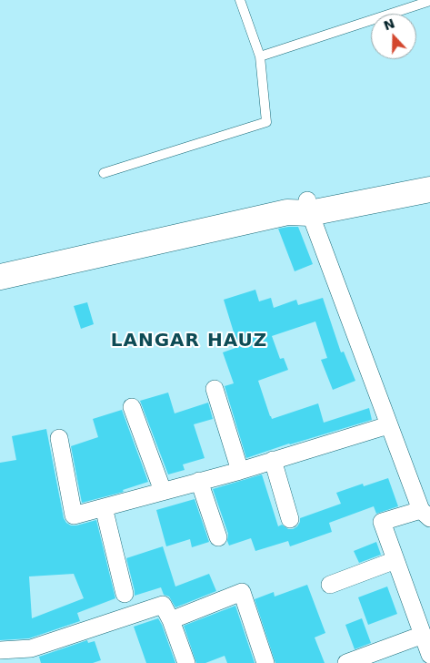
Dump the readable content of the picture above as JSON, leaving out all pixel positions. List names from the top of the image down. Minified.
{"districts":["LANGAR HAUZ"],"north":"top"}
